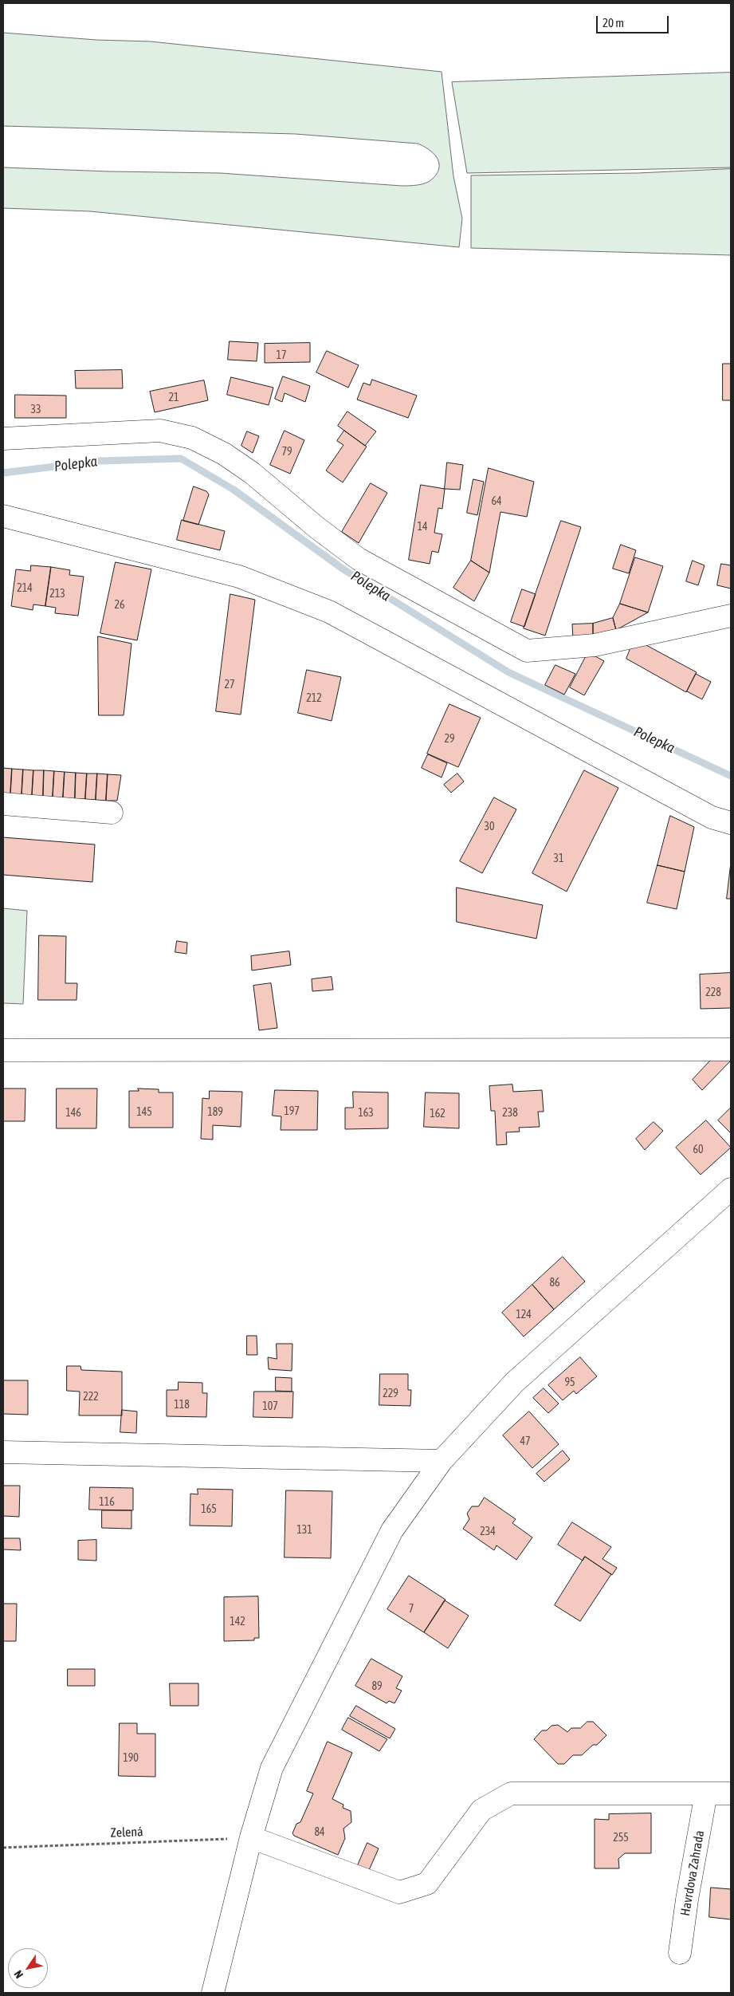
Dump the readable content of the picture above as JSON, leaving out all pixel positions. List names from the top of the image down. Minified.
{"streets":{"street":["Havrdova Zahrada"],"path":["Zelená"]},"water":["Polepka"],"house_numbers":["17","21","33","79","64","14","214","213","26","27","212","29","30","31","228","197","145","189","146","163","238","162","60","86","124","95","229","222","118","107","47","116","165","131","234","7","142","89","190","84","255"],"scale_bar":"20 m","north":"bottom left"}
